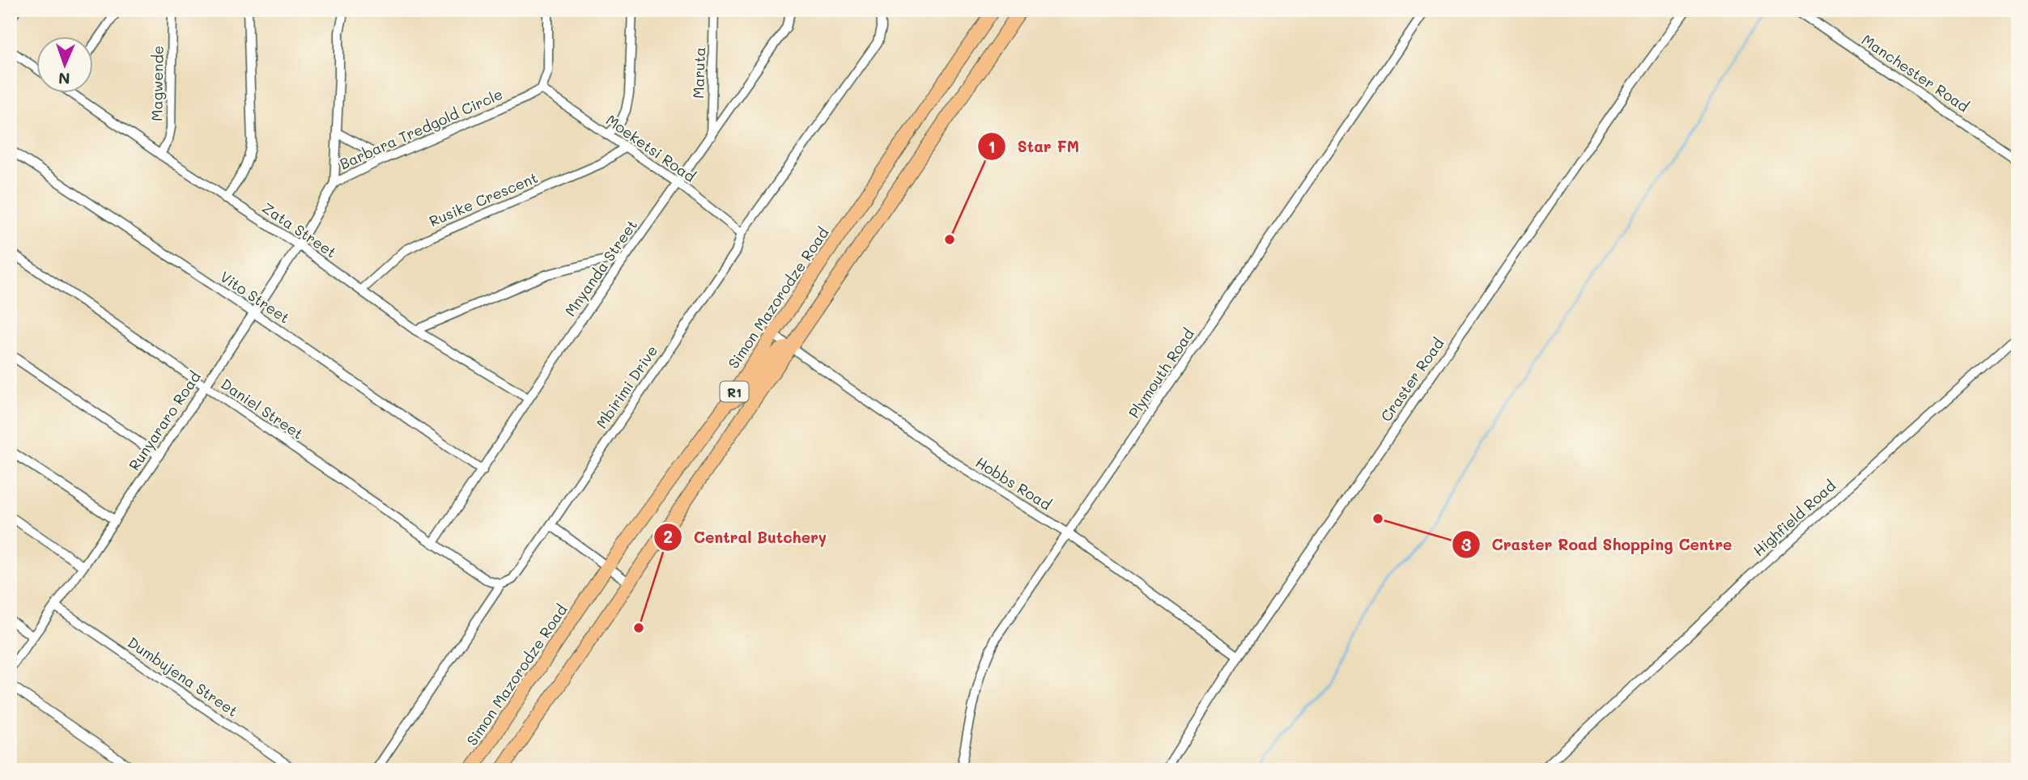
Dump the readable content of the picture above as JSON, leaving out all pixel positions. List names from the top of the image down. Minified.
{"streets":{"highway":["Simon Mazorodze Road","R1"],"street":["Maruta","Manchester Road","Magwende","Barbara Tredgold Circle","Moeketsi Road","Rusike Crescent","Zata Street","Mnyanda Street","Vito Street","Plymouth Road","Craster Road","Mbirimi Drive","Daniel Street","Runyararo Road","Hobbs Road","Highfield Road","Dumbujena Street"]},"crossings":[["Maruta","Mnyanda Street"],["Magwende","Zata Street"],["Barbara Tredgold Circle","Moeketsi Road"],["Barbara Tredgold Circle","Runyararo Road"],["Moeketsi Road","Rusike Crescent"],["Moeketsi Road","Mnyanda Street"],["Moeketsi Road","Mbirimi Drive"],["Rusike Crescent","Zata Street"],["Zata Street","Mnyanda Street"],["Zata Street","Runyararo Road"],["Mnyanda Street","Vito Street"],["Mnyanda Street","Daniel Street"],["Vito Street","Runyararo Road"],["Simon Mazorodze Road","Hobbs Road"],["Plymouth Road","Hobbs Road"],["Craster Road","Hobbs Road"],["Mbirimi Drive","Daniel Street"],["R1","Hobbs Road"],["Daniel Street","Runyararo Road"],["Runyararo Road","Dumbujena Street"]],"places":["Star FM","Craster Road Shopping Centre","Central Butchery"],"north":"bottom"}
